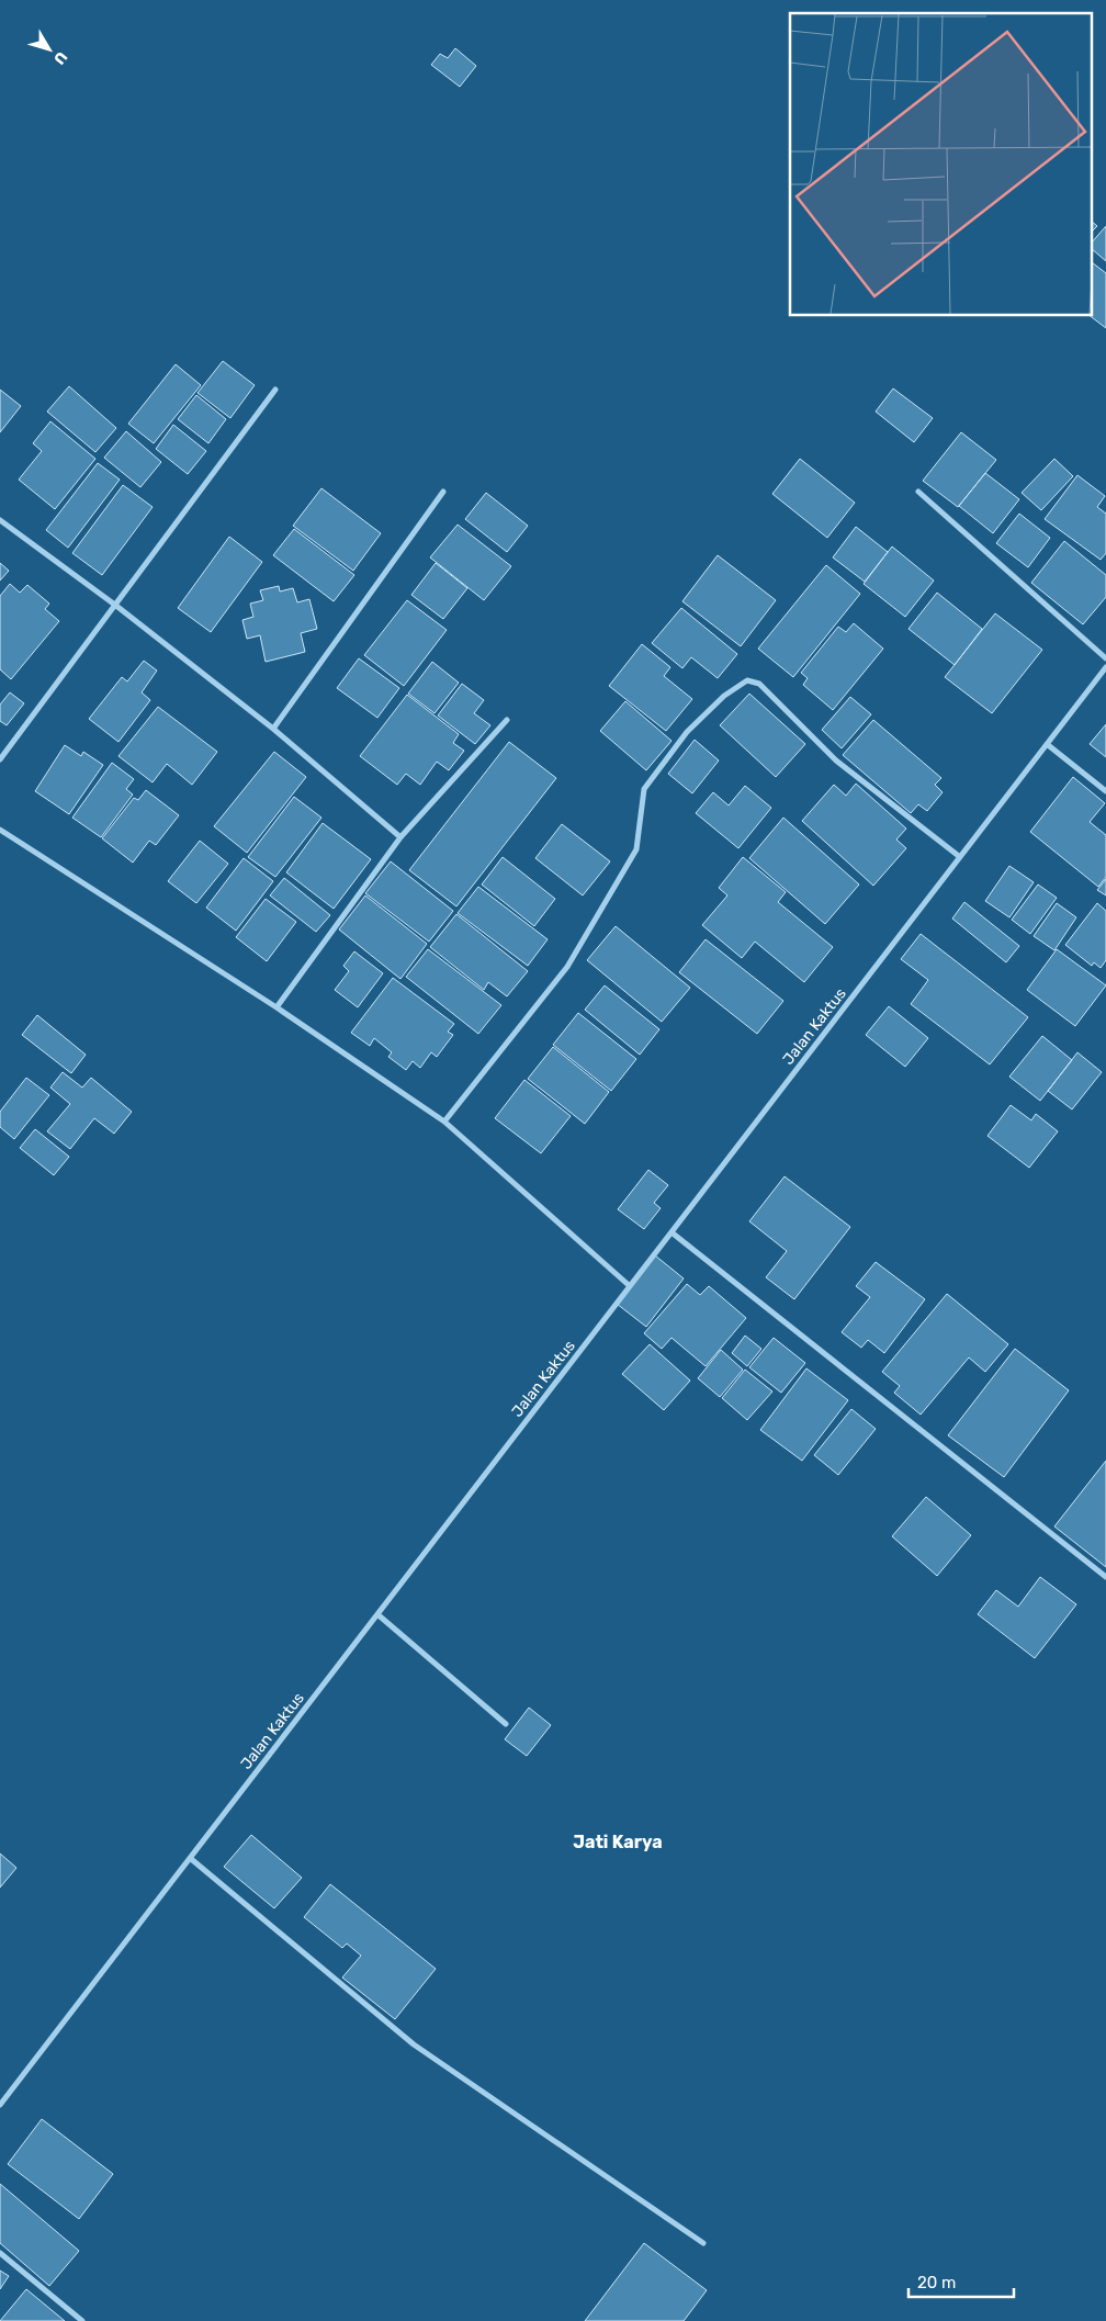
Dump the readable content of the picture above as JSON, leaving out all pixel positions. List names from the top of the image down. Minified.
{"streets":{"street":["Jalan Kaktus"]},"districts":["Jati Karya"],"scale_bar":"20 m","north":"bottom right"}
